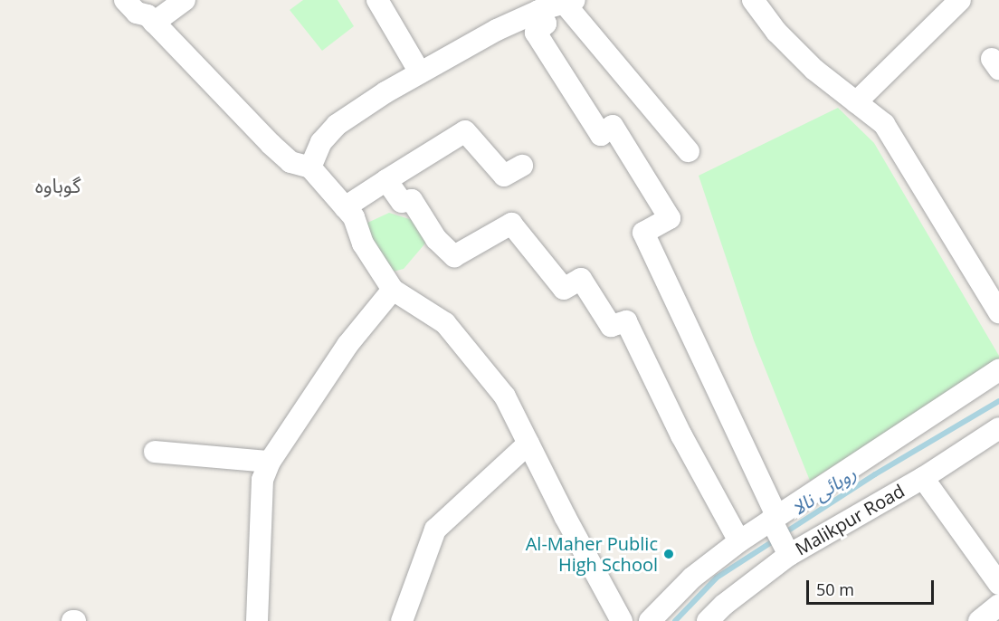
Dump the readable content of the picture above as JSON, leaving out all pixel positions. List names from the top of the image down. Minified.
{"streets":{"street":["Malikpur Road"]},"districts":["گوہاوہ"],"water":["روہائی نالا"],"places":["Al-Maher Public High School"],"scale_bar":"50 m"}
